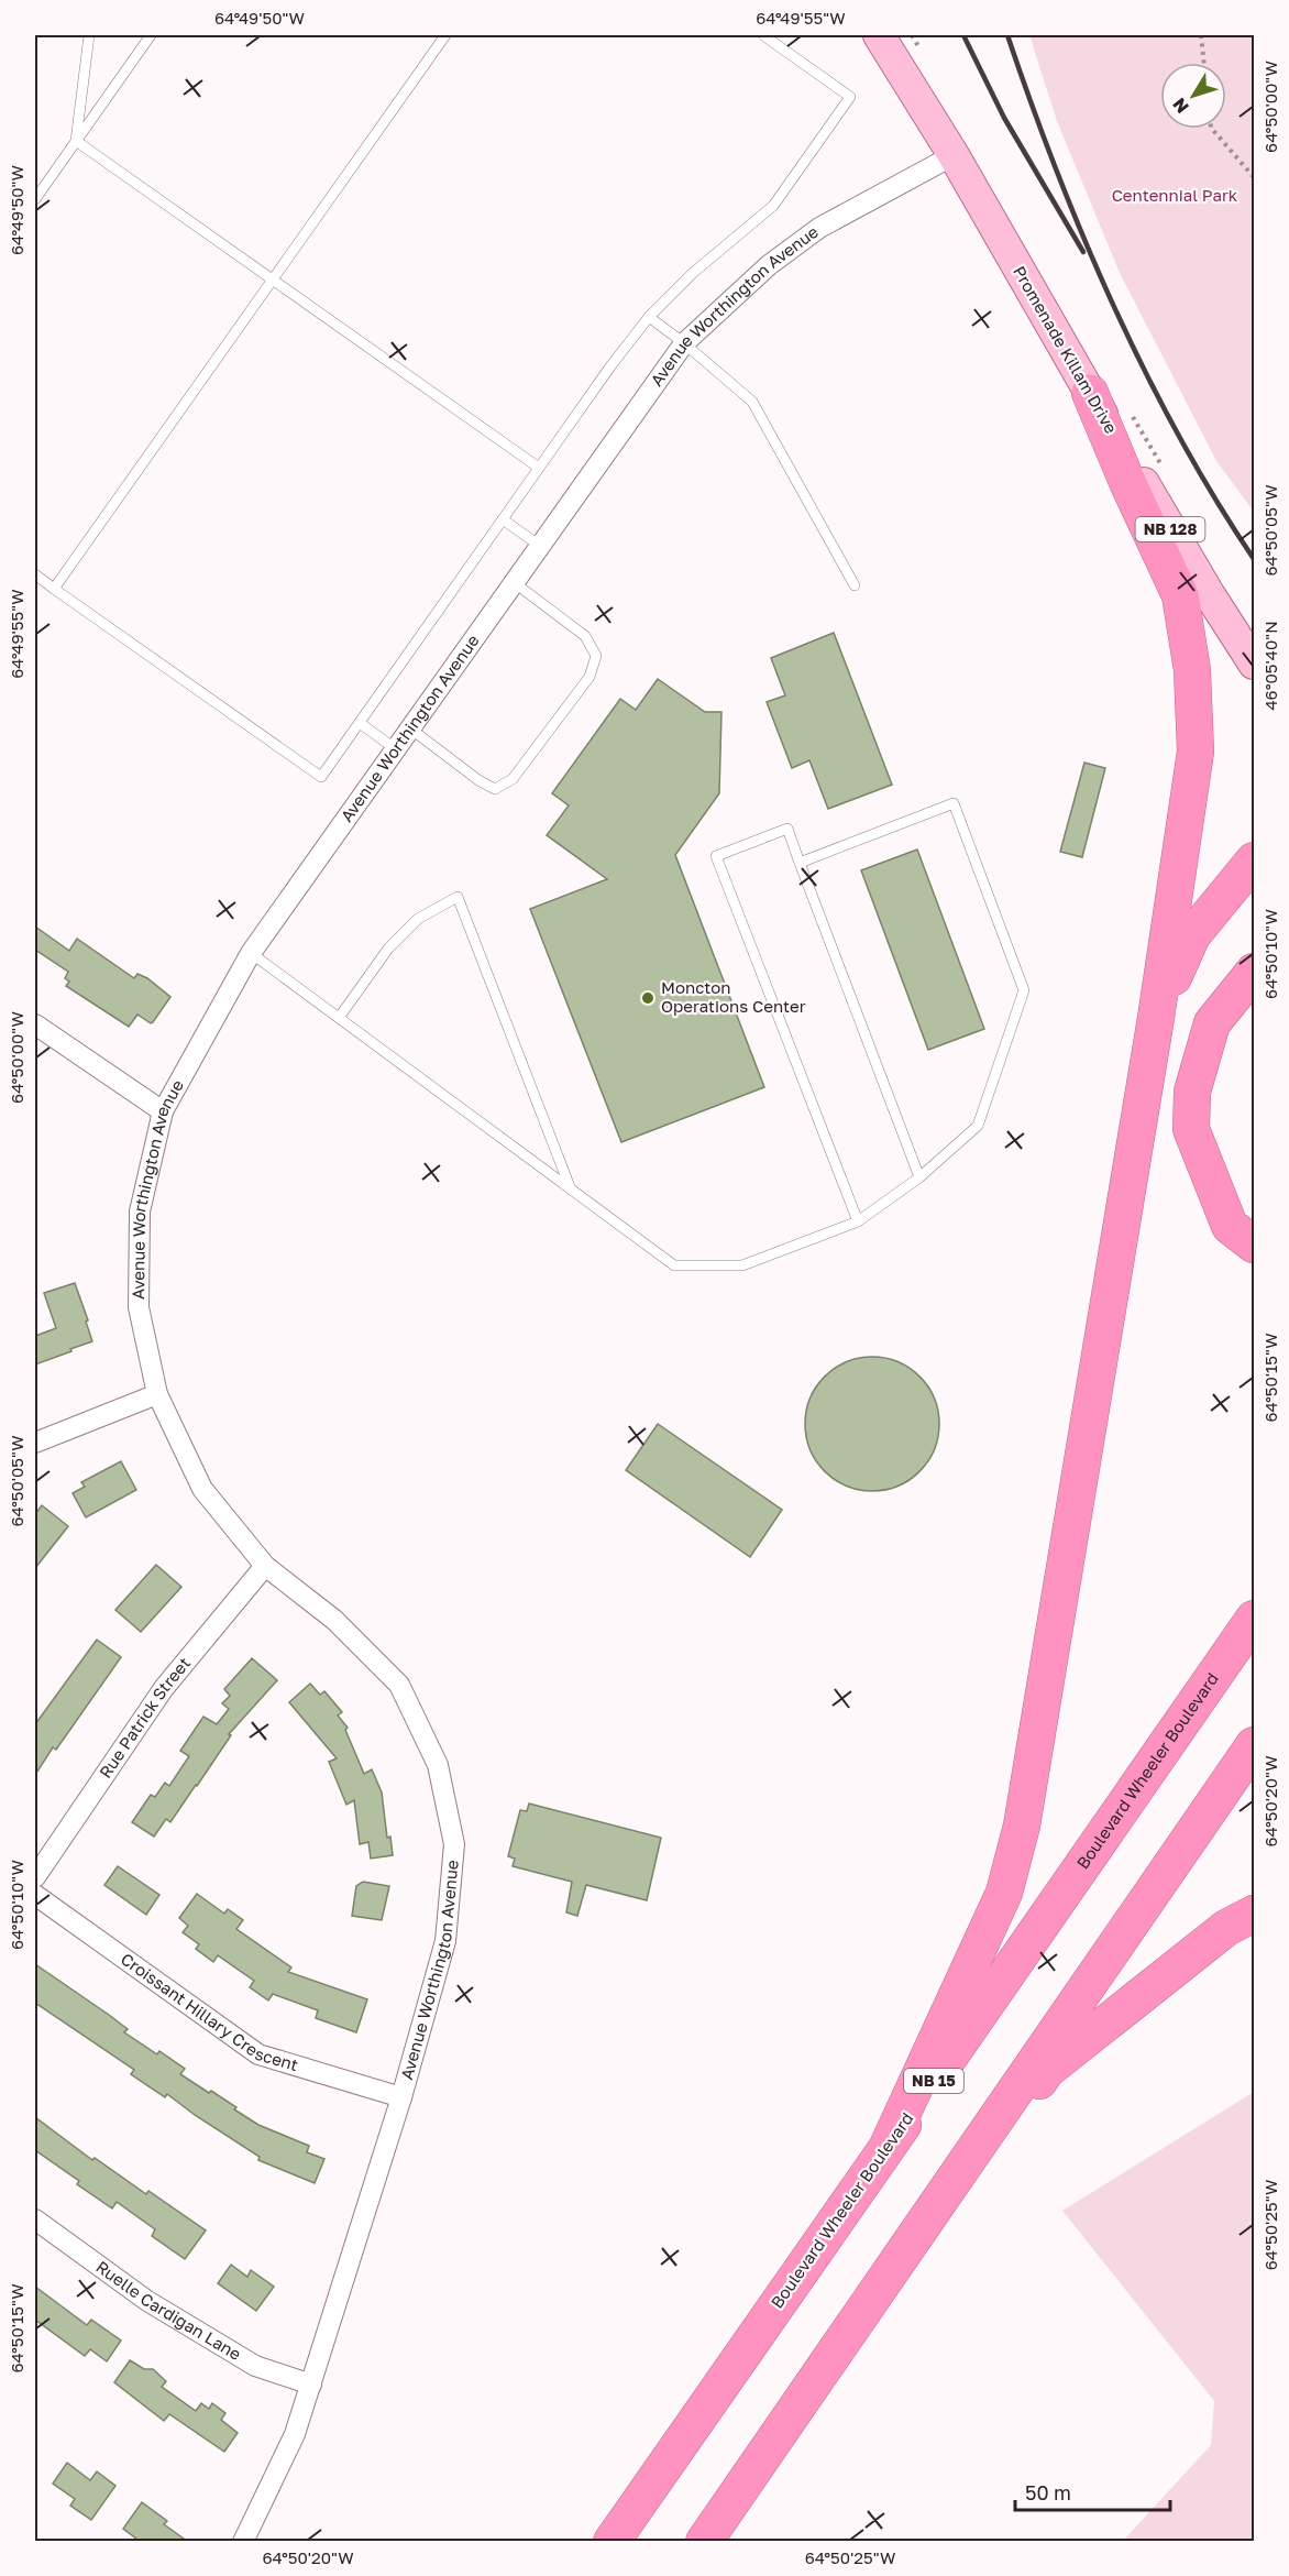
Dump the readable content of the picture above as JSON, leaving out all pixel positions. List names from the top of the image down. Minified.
{"streets":{"highway":["Boulevard Wheeler Boulevard","NB 15"],"main road":["Promenade Killam Drive","NB 128"],"street":["Avenue Worthington Avenue","Rue Patrick Street","Croissant Hillary Crescent","Ruelle Cardigan Lane"]},"crossings":[["Avenue Worthington Avenue","Promenade Killam Drive"],["Avenue Worthington Avenue","Rue Patrick Street"],["Avenue Worthington Avenue","Croissant Hillary Crescent"],["Avenue Worthington Avenue","Ruelle Cardigan Lane"]],"parks":["Centennial Park"],"places":["Moncton Operations Center"],"scale_bar":"50 m","north":"bottom left","coordinates":["64°49'50\"W","64°49'55\"W","64°50'00\"W","64°50'05\"W","46°05'40\"N","64°50'10\"W","64°50'15\"W","64°50'20\"W","64°50'25\"W"]}
